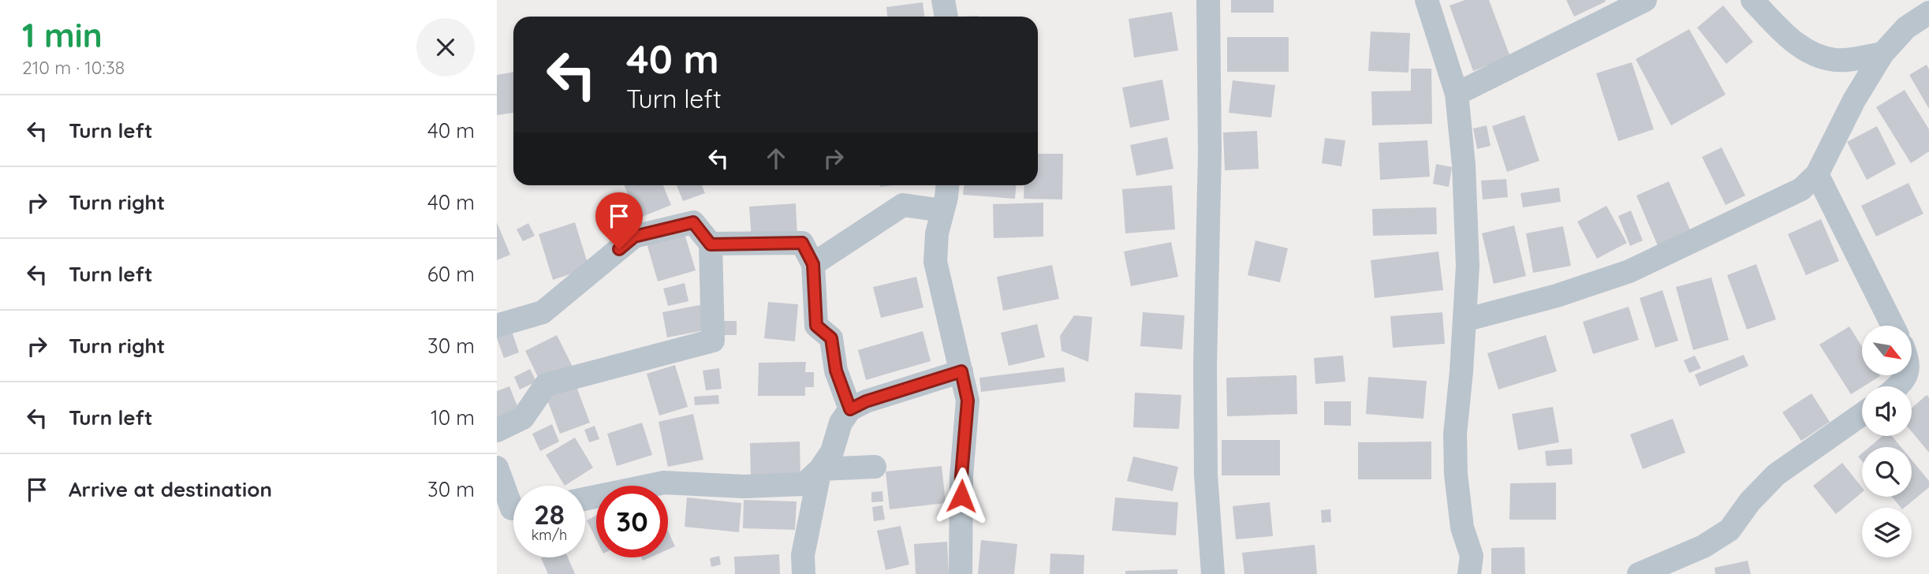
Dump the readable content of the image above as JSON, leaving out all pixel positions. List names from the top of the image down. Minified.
{"north":"bottom right","page":{"heading":["1 min","210 m · 10:38"],"turn":["40 m","Turn left"],"list":[{"name":"Turn left","value":"40 m"},{"name":"Turn right","value":"40 m"},{"name":"Turn left","value":"60 m"},{"name":"Turn right","value":"30 m"},{"name":"Turn left","value":"10 m"},{"name":"Arrive at destination","value":"30 m"}],"speed":"28 km/h","limit":"30"}}
